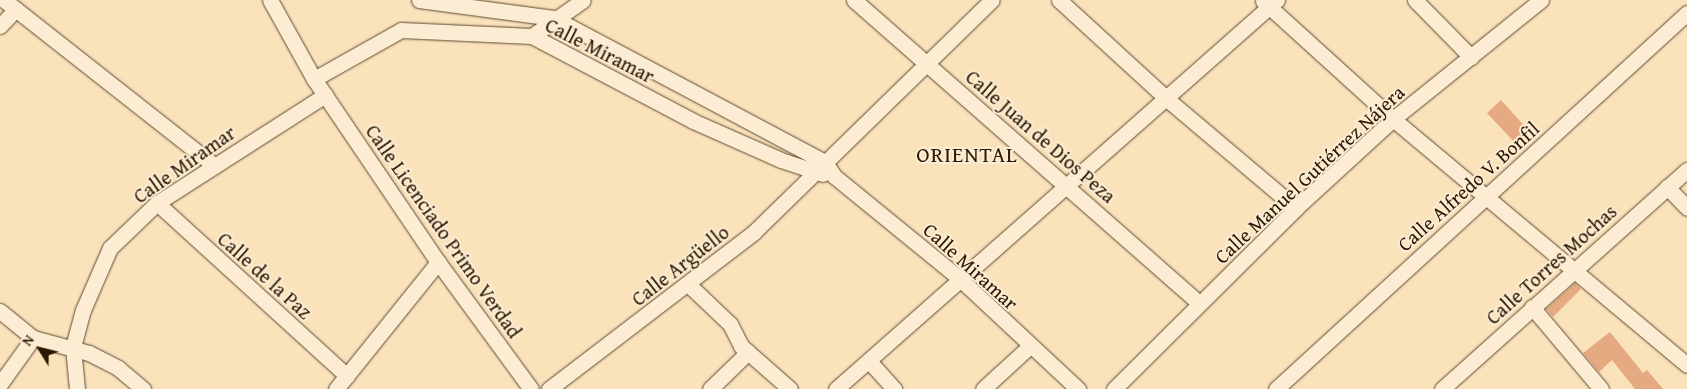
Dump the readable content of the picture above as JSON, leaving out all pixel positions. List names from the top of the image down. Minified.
{"streets":{"street":["Calle Miramar","Calle Juan de Dios Peza","Calle Manuel Gutiérrez Nájera","Calle Alfredo V. Bonfil","Calle Licenciado Primo Verdad","Calle Torres Mochas","Calle Argüello","Calle de la Paz"]},"crossings":[["Calle Miramar","Calle Licenciado Primo Verdad"],["Calle Miramar","Calle Argüello"],["Calle Miramar","Calle de la Paz"],["Calle Juan de Dios Peza","Calle Manuel Gutiérrez Nájera"],["Calle Juan de Dios Peza","Calle Argüello"]],"districts":["ORIENTAL"],"north":"top left"}
